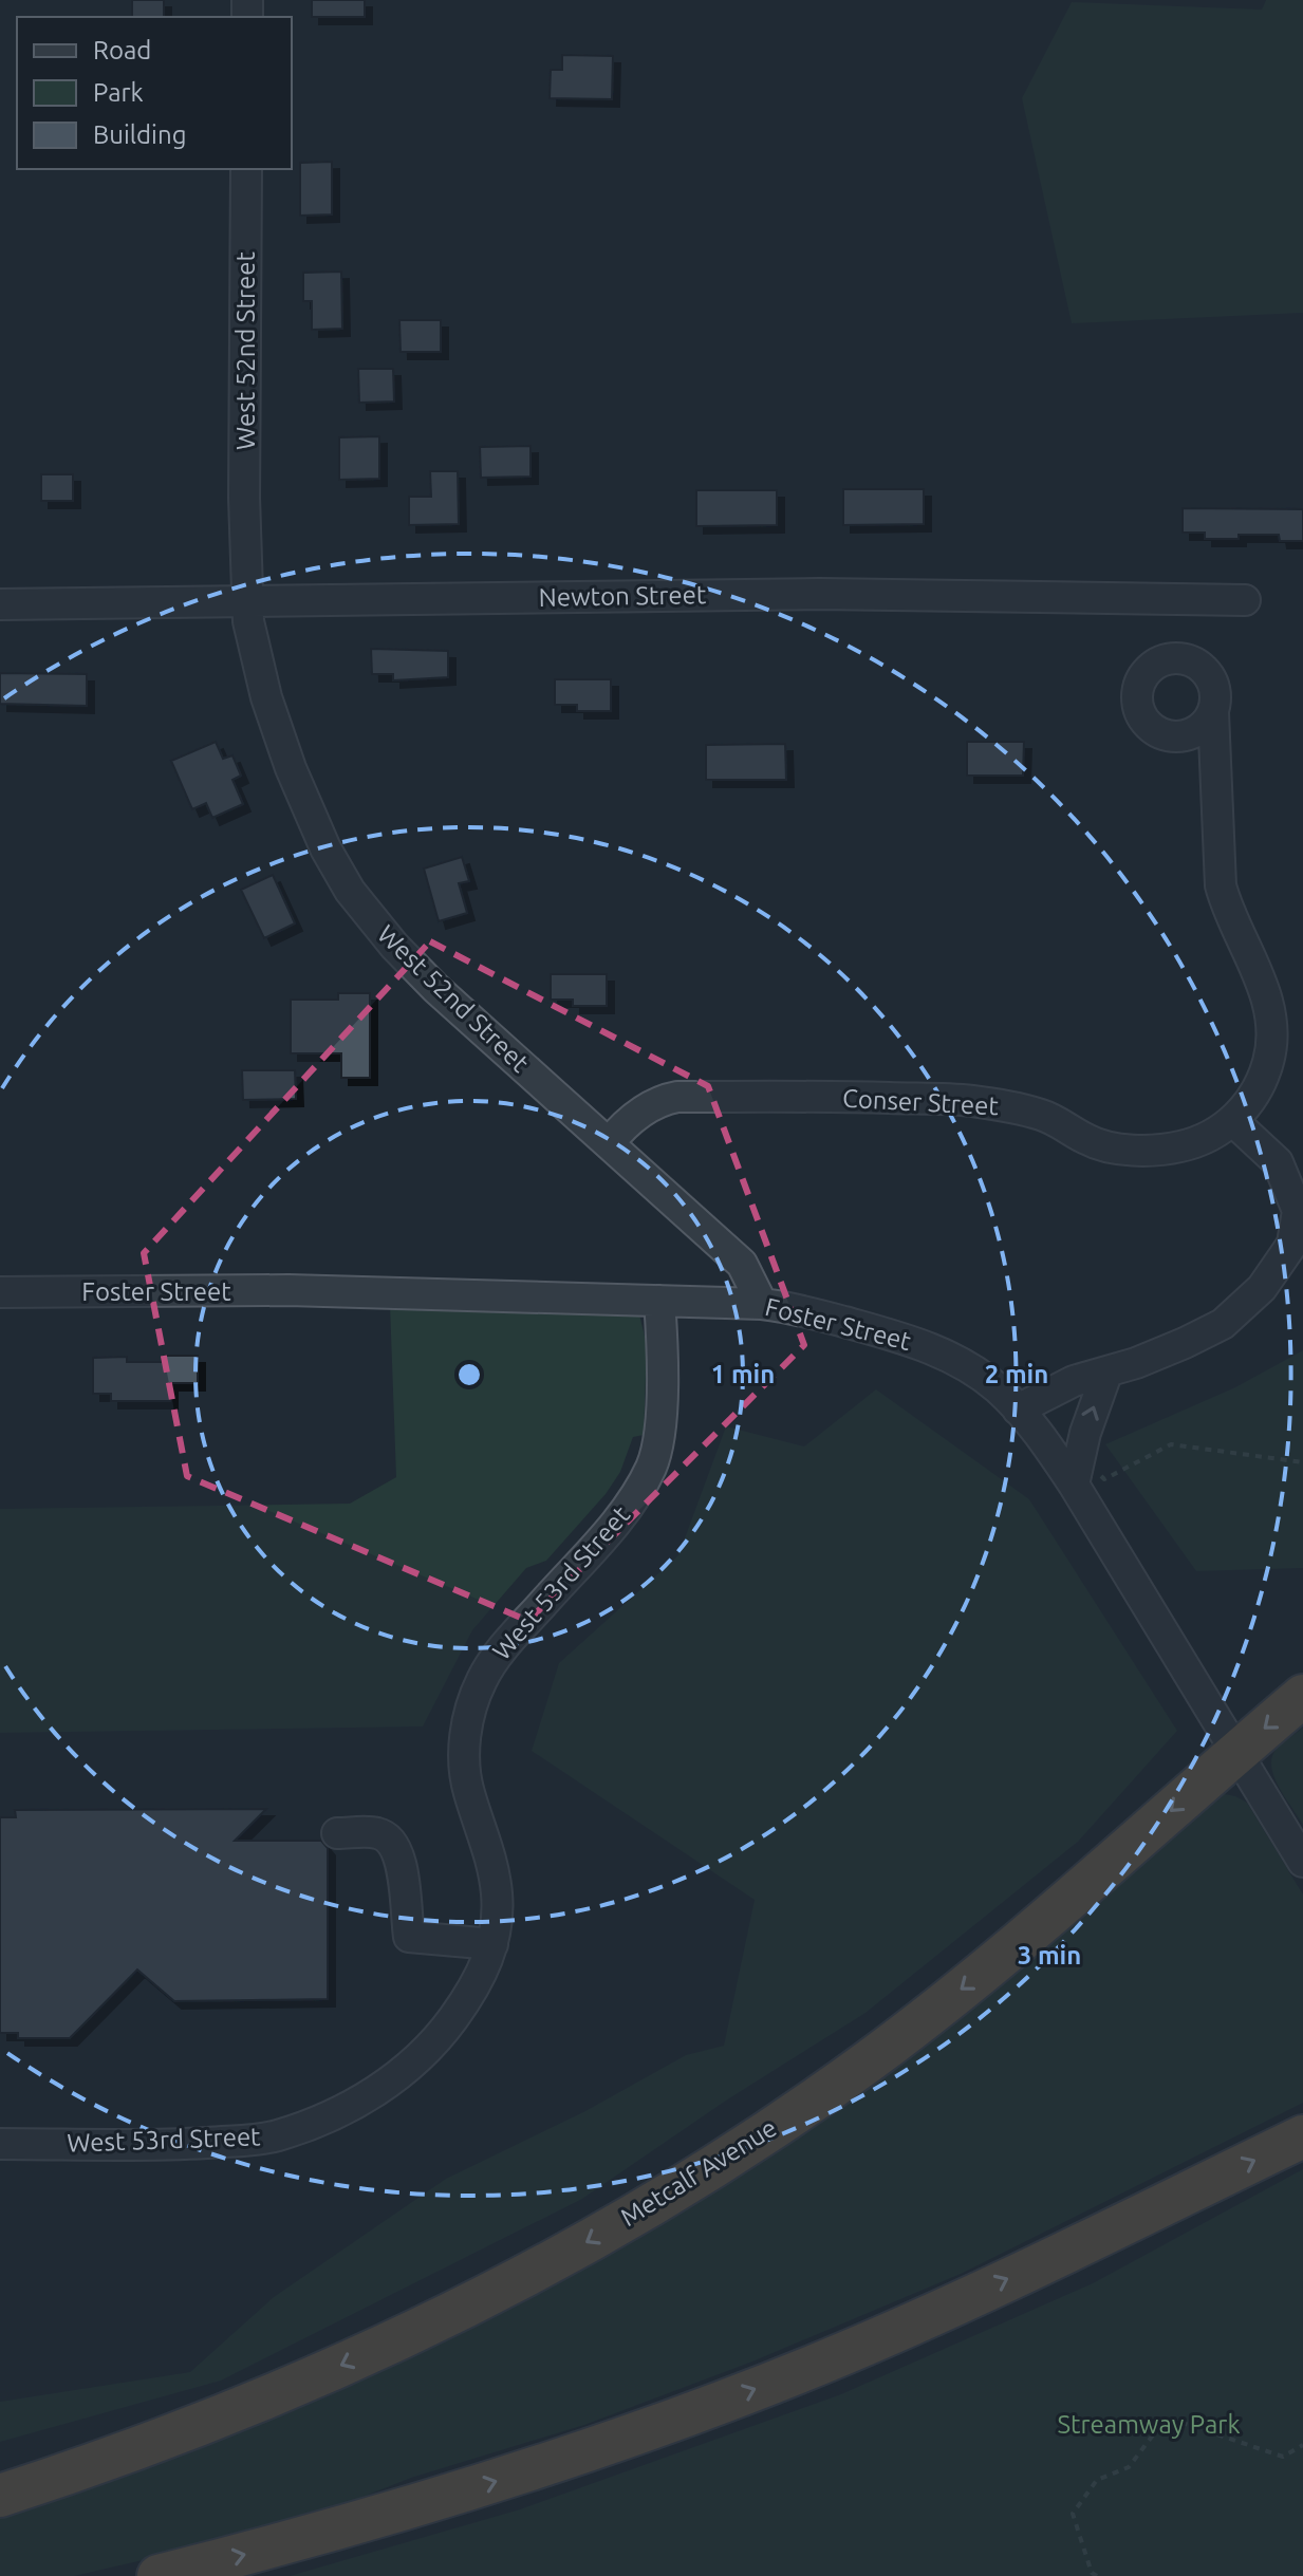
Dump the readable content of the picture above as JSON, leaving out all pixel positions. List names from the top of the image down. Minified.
{"streets":{"highway":["Metcalf Avenue"],"street":["West 52nd Street","Newton Street","Conser Street","Foster Street","West 53rd Street"]},"crossings":[["West 52nd Street","Newton Street"],["West 52nd Street","Conser Street"],["West 52nd Street","Foster Street"],["Foster Street","West 53rd Street"],["Foster Street","Metcalf Avenue"]],"parks":["Streamway Park"],"legend":["Road","Park","Building"],"rings":["1 min","2 min","3 min"]}
